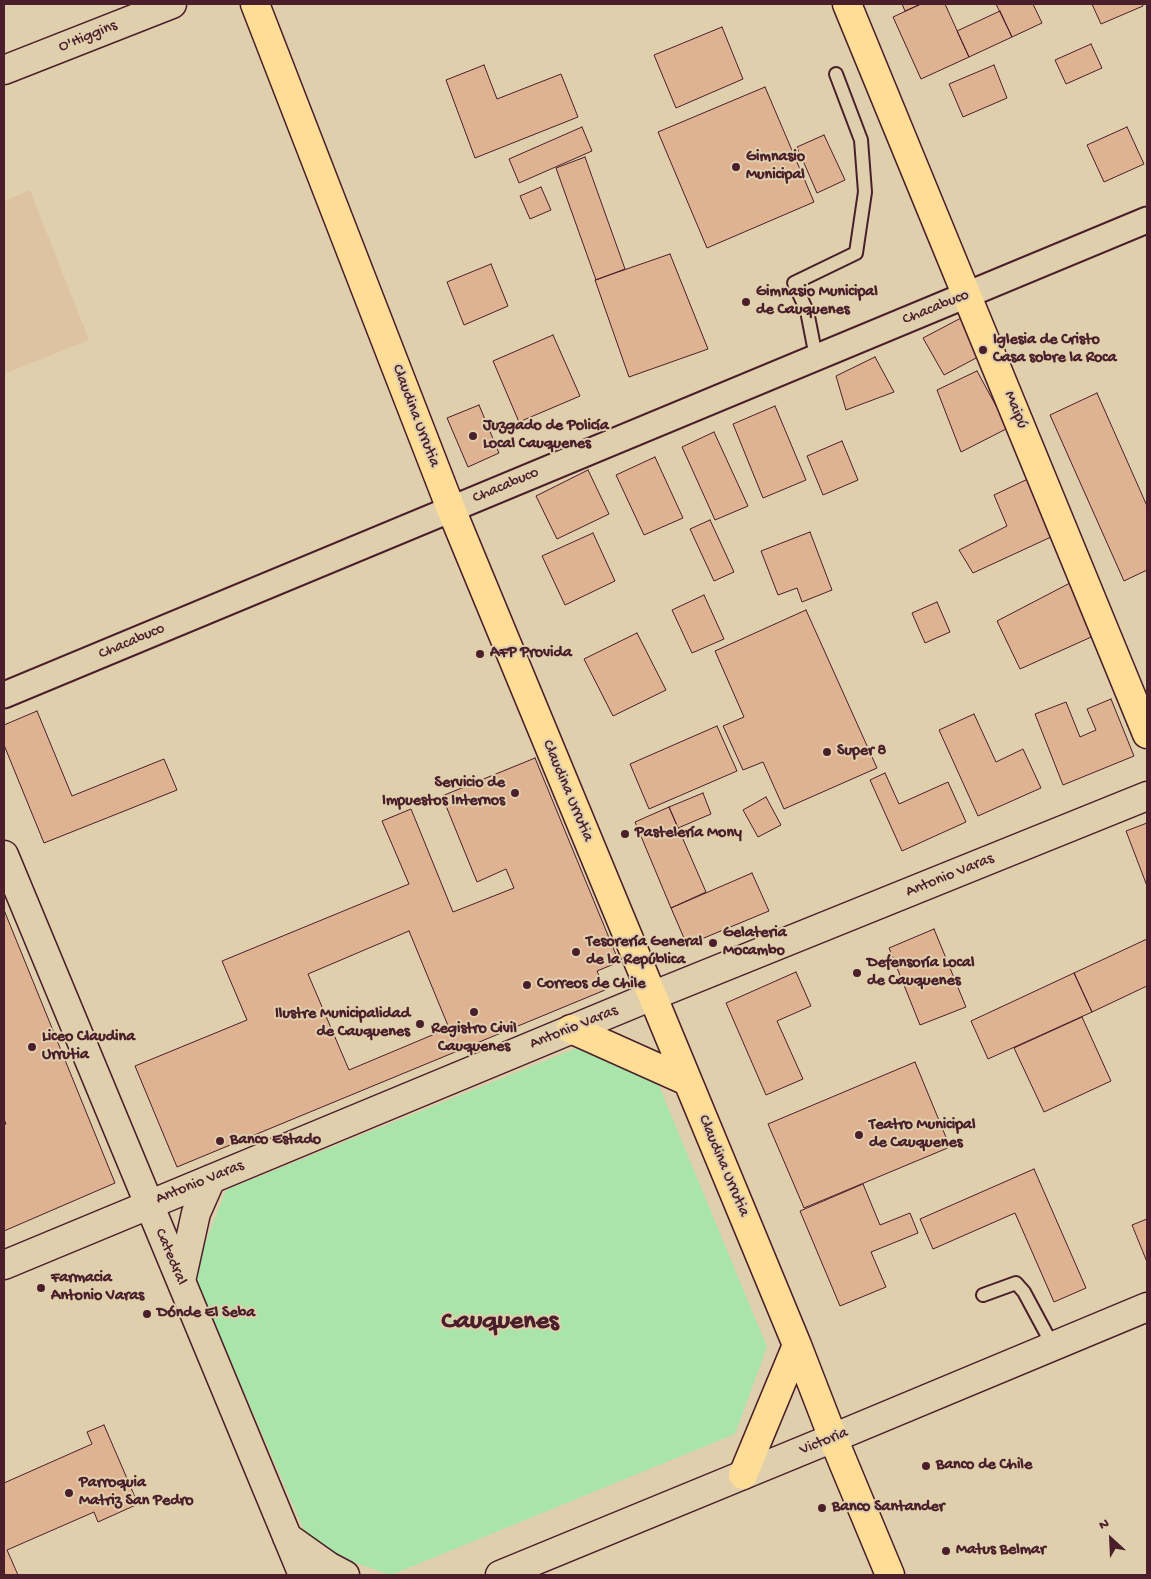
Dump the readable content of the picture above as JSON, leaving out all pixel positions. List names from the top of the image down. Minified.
{"streets":{"main road":["O'Higgins","Maipú","Claudina Urrutia","Antonio Varas","Catedral","Victoria"],"street":["Chacabuco"]},"crossings":[["Chacabuco","Maipú"],["Chacabuco","Claudina Urrutia"],["Claudina Urrutia","Antonio Varas"],["Claudina Urrutia","Victoria"],["Antonio Varas","Catedral"]],"districts":["Cauquenes"],"places":["Gimnasio Municipal","Gimnasio Municipal de Cauquenes","Iglesia de Cristo Casa sobre la Roca","Juzgado de Policía Local Cauquenes","AFP Provida","Super 8","Servicio de Impuestos Internos","Pastelería Mony","Gelateria Mocambo","Tesorería General de la República","Defensoría Local de Cauquenes","Correos de Chile","Registro Civil Cauquenes","Ilustre Municipalidad de Cauquenes","Liceo Claudina Urrutia","Teatro Municipal de Cauquenes","Banco Estado","Farmacia Antonio Varas","Dónde El Seba","Banco de Chile","Parroquia Matriz San Pedro","Banco Santander","Matus Belmar"],"north":"top left"}
